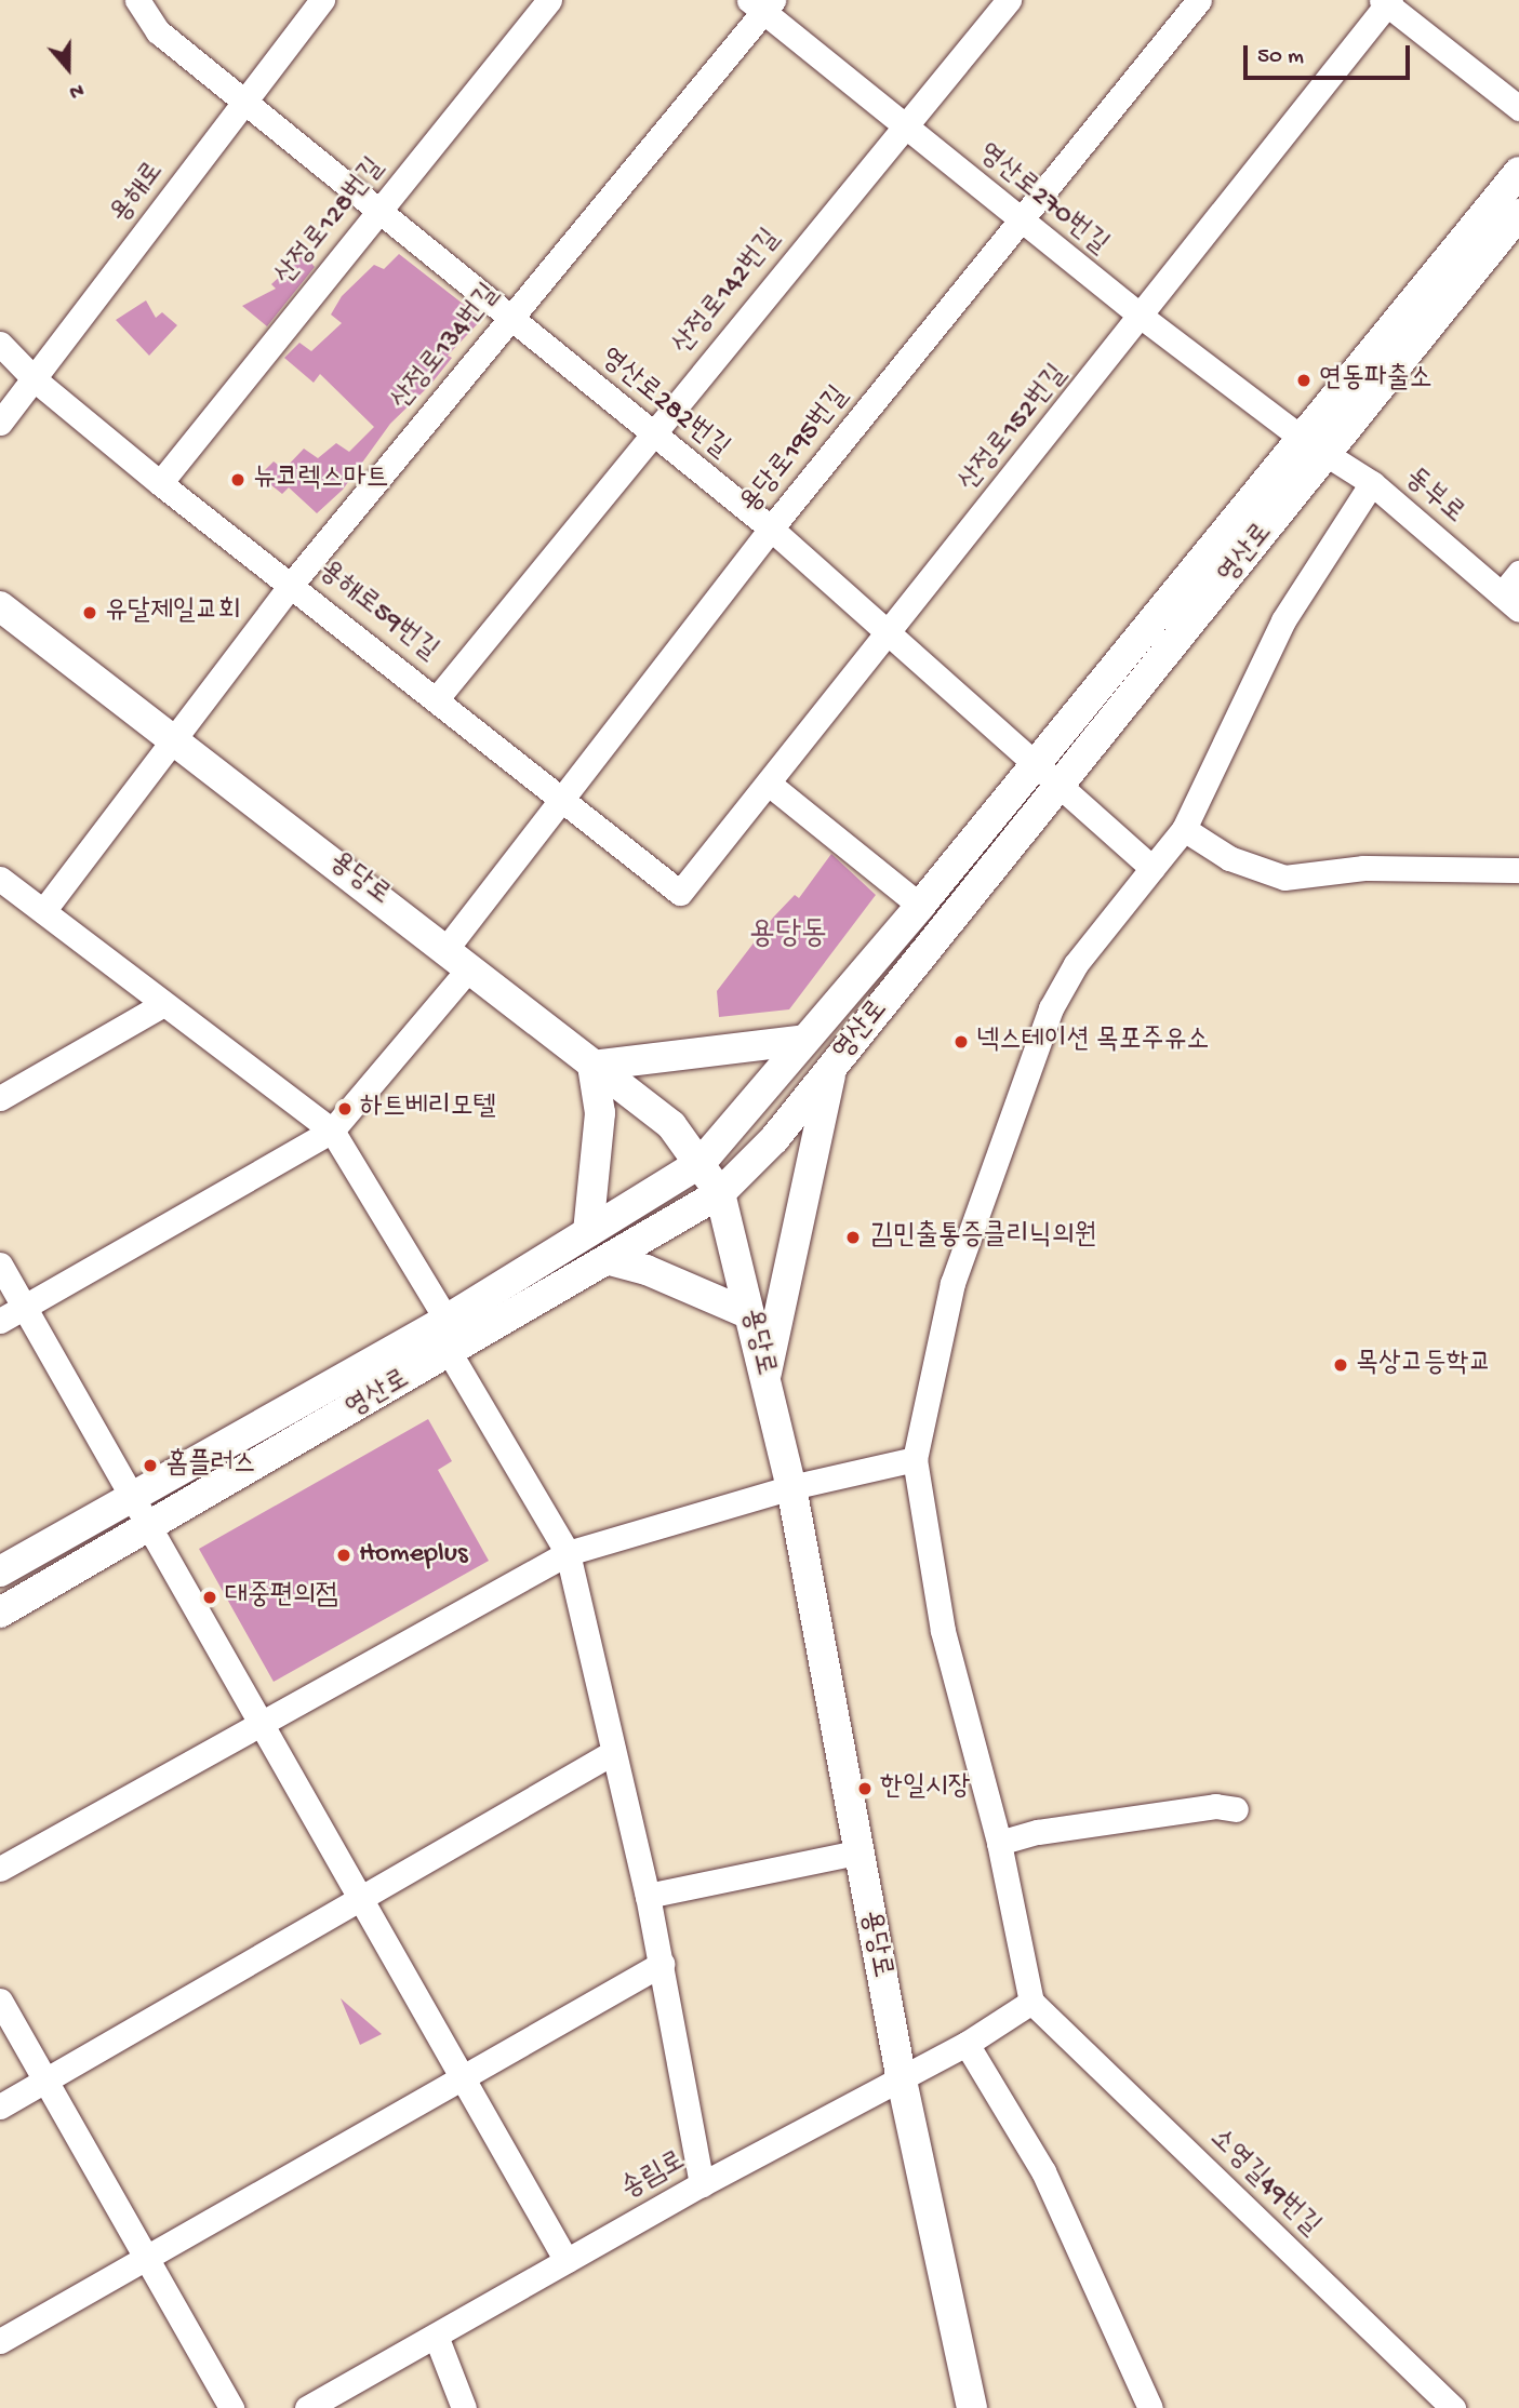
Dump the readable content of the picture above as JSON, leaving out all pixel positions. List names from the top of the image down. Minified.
{"streets":{"street":["용해로","영산로270번길","산정로128번길","산정로142번길","산정로134번길","영산로282번길","산정로152번길","용당로195번길","동부로","영산로","용해로59번길","용당로","송림로","소영길49번길"]},"crossings":[["용해로","영산로282번길"],["용해로","용해로59번길"],["영산로270번길","산정로142번길"],["영산로270번길","산정로134번길"],["영산로270번길","산정로152번길"],["영산로270번길","용당로195번길"],["영산로270번길","동부로"],["영산로270번길","영산로"],["산정로128번길","영산로282번길"],["산정로128번길","용해로59번길"],["산정로142번길","영산로282번길"],["산정로142번길","용해로59번길"],["산정로134번길","영산로282번길"],["산정로134번길","용해로59번길"],["산정로134번길","용당로"],["영산로282번길","산정로152번길"],["영산로282번길","용당로195번길"],["영산로282번길","영산로"],["산정로152번길","용해로59번길"],["용당로195번길","용해로59번길"],["용당로195번길","용당로"],["동부로","영산로"],["영산로","용당로"],["용당로","송림로"],["송림로","소영길49번길"]],"districts":["용당동"],"places":["연동파출소","뉴코렉스마트","유달제일교회","넥스테이션 목포주유소","하트베리모텔","김민출통증클리닉의원","목상고등학교","홈플러스","Homeplus","대중편의점","한일시장"],"scale_bar":"50 m","north":"bottom"}
